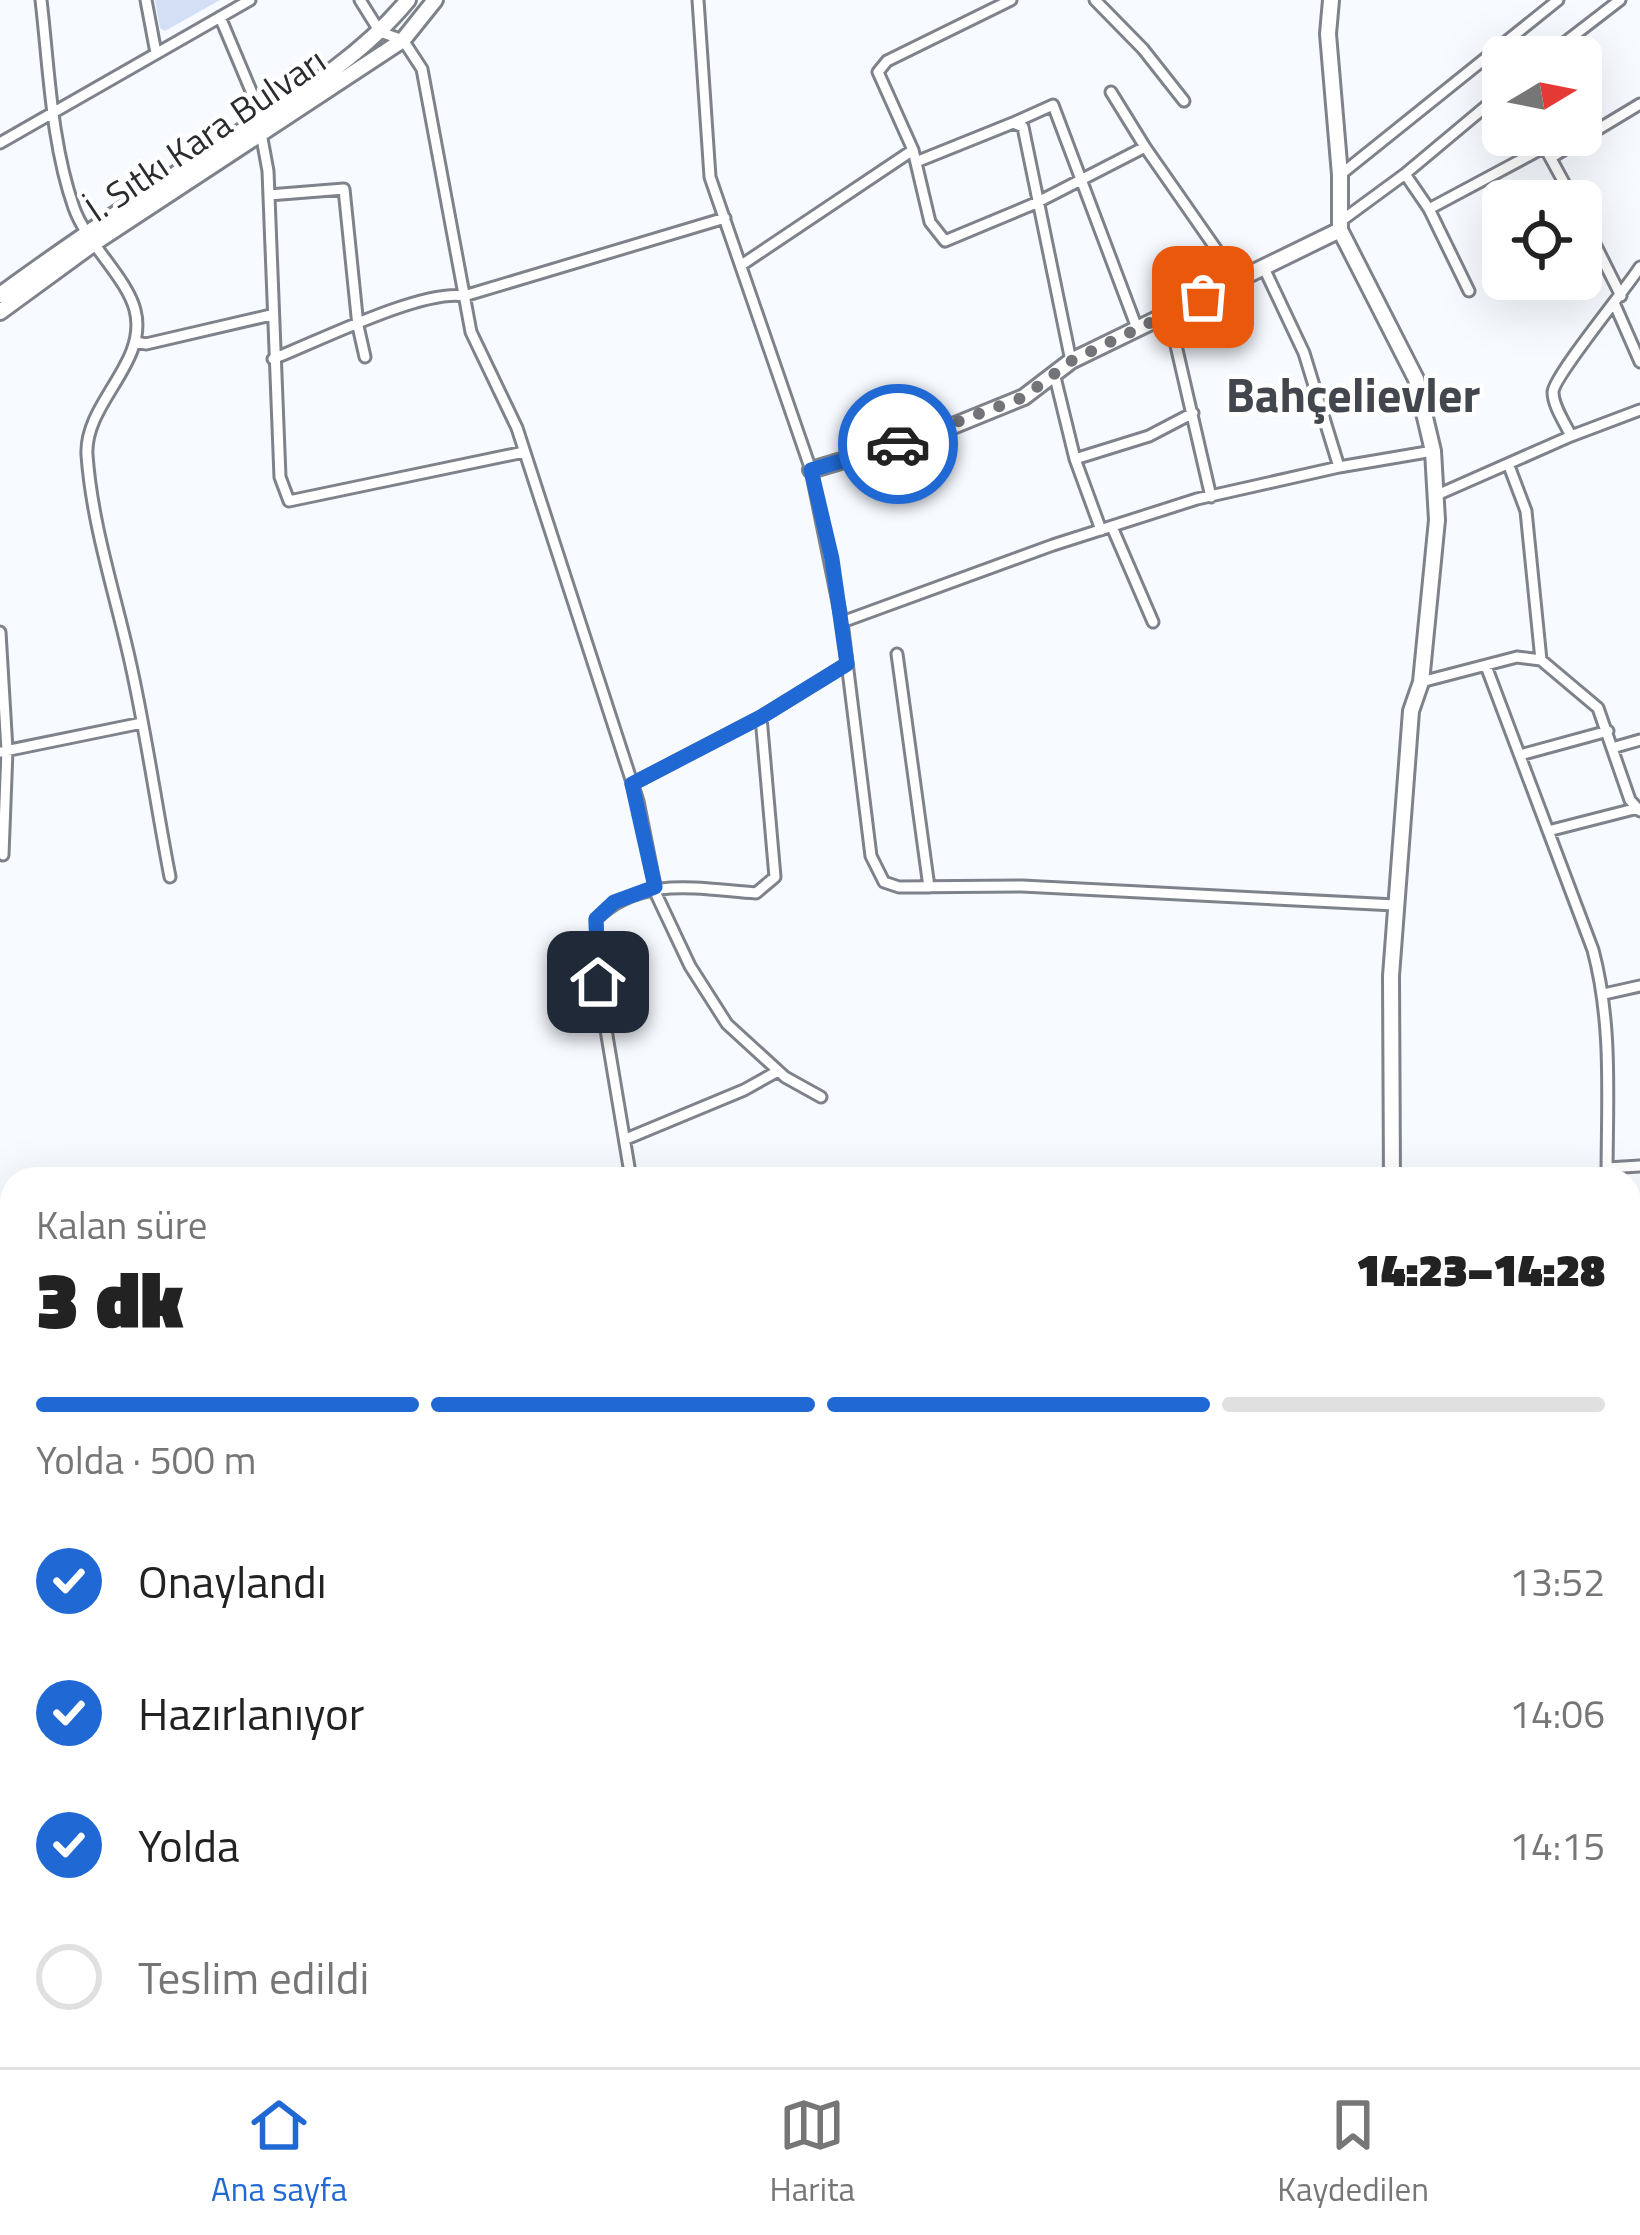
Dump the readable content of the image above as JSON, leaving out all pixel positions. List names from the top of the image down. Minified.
{"streets":{"street":["İ. Sıtkı Kara Bulvarı"]},"districts":["Bahçelievler"],"north":"right","page":{"heading":["3 dk","Kalan süre","14:23–14:28"],"bar":"Yolda · 500 m","list":[["Onaylandı","13:52"],["Hazırlanıyor","14:06"],["Yolda","14:15"],"Teslim edildi"],"tabs":["Ana sayfa","Harita","Kaydedilen"]}}
